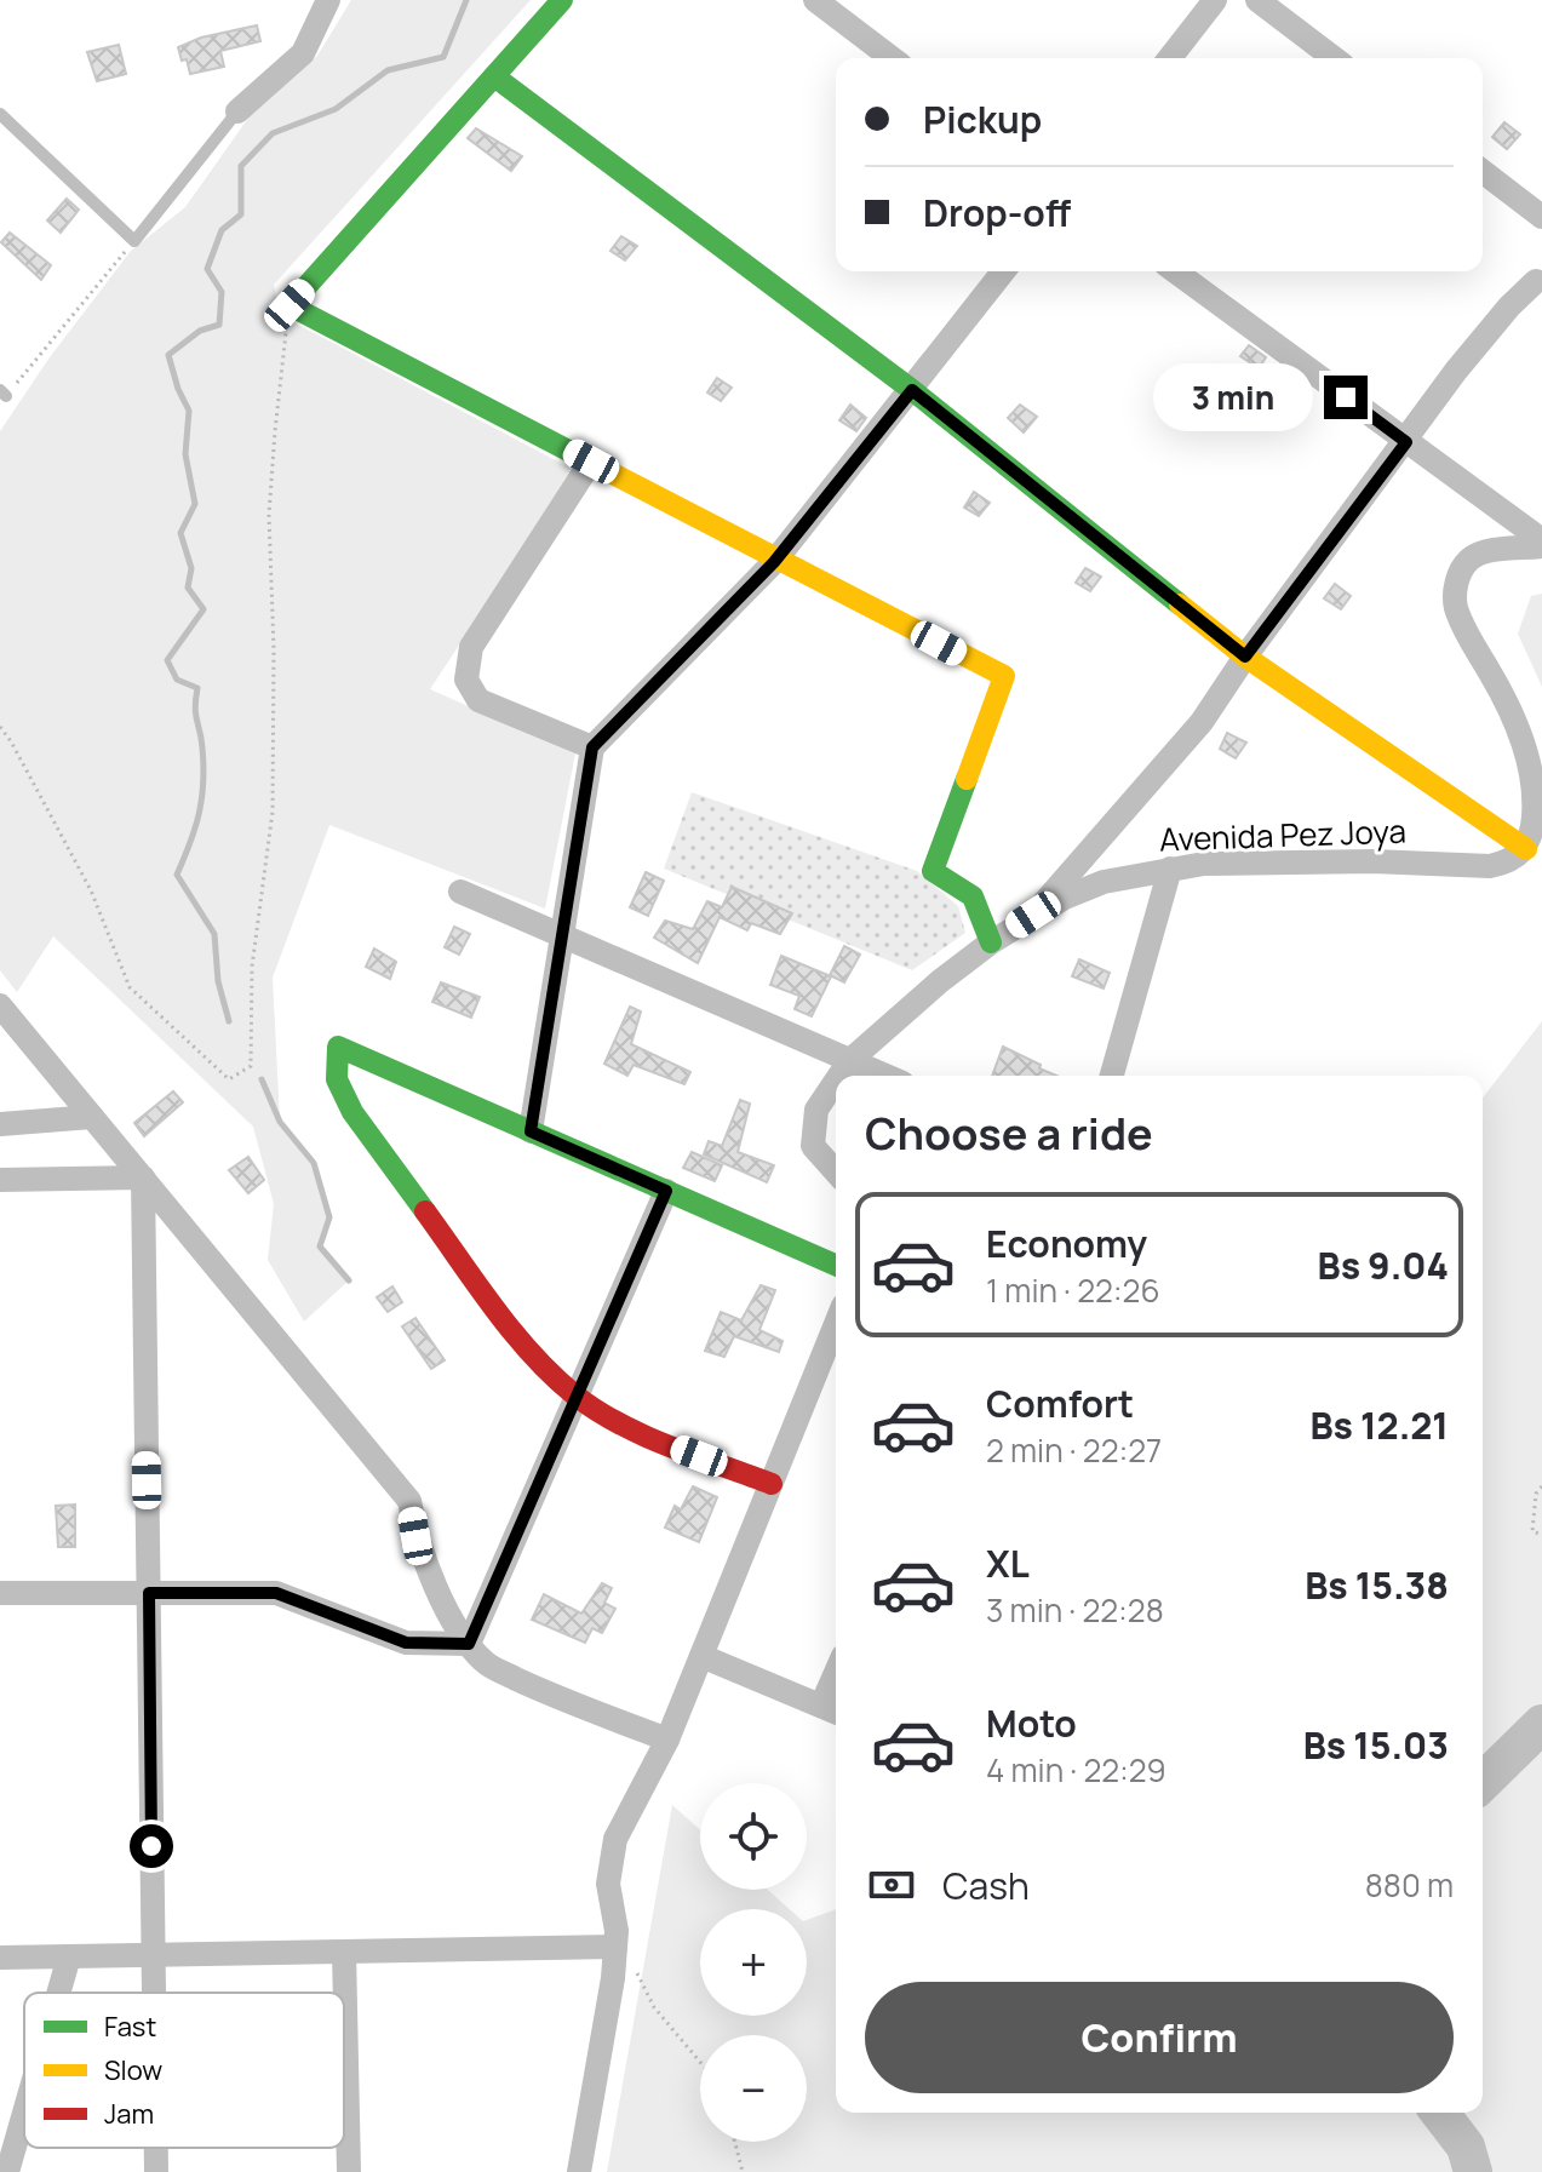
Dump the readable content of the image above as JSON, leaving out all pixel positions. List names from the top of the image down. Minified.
{"streets":{"street":["Avenida Pez Joya"]},"legend":["Fast","Slow","Jam"],"page":{"banner":["Pickup","Drop-off"],"bubble":"3 min","heading":"Choose a ride","list":[{"name":"Economy","note":"1 min · 22:26","value":"Bs 9.04"},{"name":"Comfort","note":"2 min · 22:27","value":"Bs 12.21"},{"name":"XL","note":"3 min · 22:28","value":"Bs 15.38"},{"name":"Moto","note":"4 min · 22:29","value":"Bs 15.03"}],"map_buttons":["+","−"],"pay":["Cash","880 m"],"buttons":"Confirm"}}
